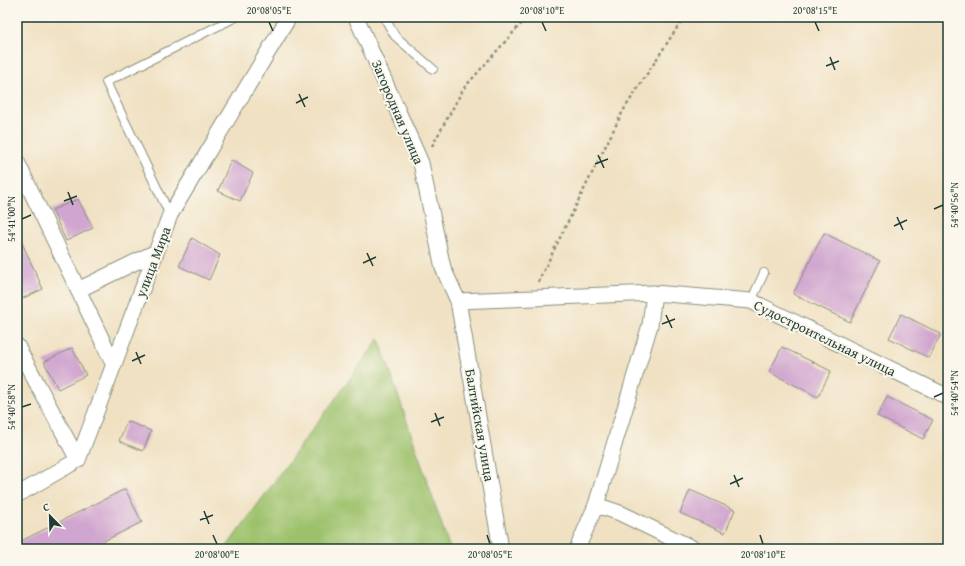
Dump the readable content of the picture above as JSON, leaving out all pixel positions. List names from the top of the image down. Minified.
{"streets":{"street":["Загородная улица","улица Мира","Судостроительная улица","Балтийская улица"]},"crossings":[["Загородная улица","Судостроительная улица"],["Загородная улица","Балтийская улица"],["Судостроительная улица","Балтийская улица"]],"north":"top left","coordinates":["20°08'05\"E","20°08'10\"E","20°08'15\"E","54°40'56\"N","54°41'00\"N","54°40'54\"N","54°40'58\"N","20°08'00\"E"]}
